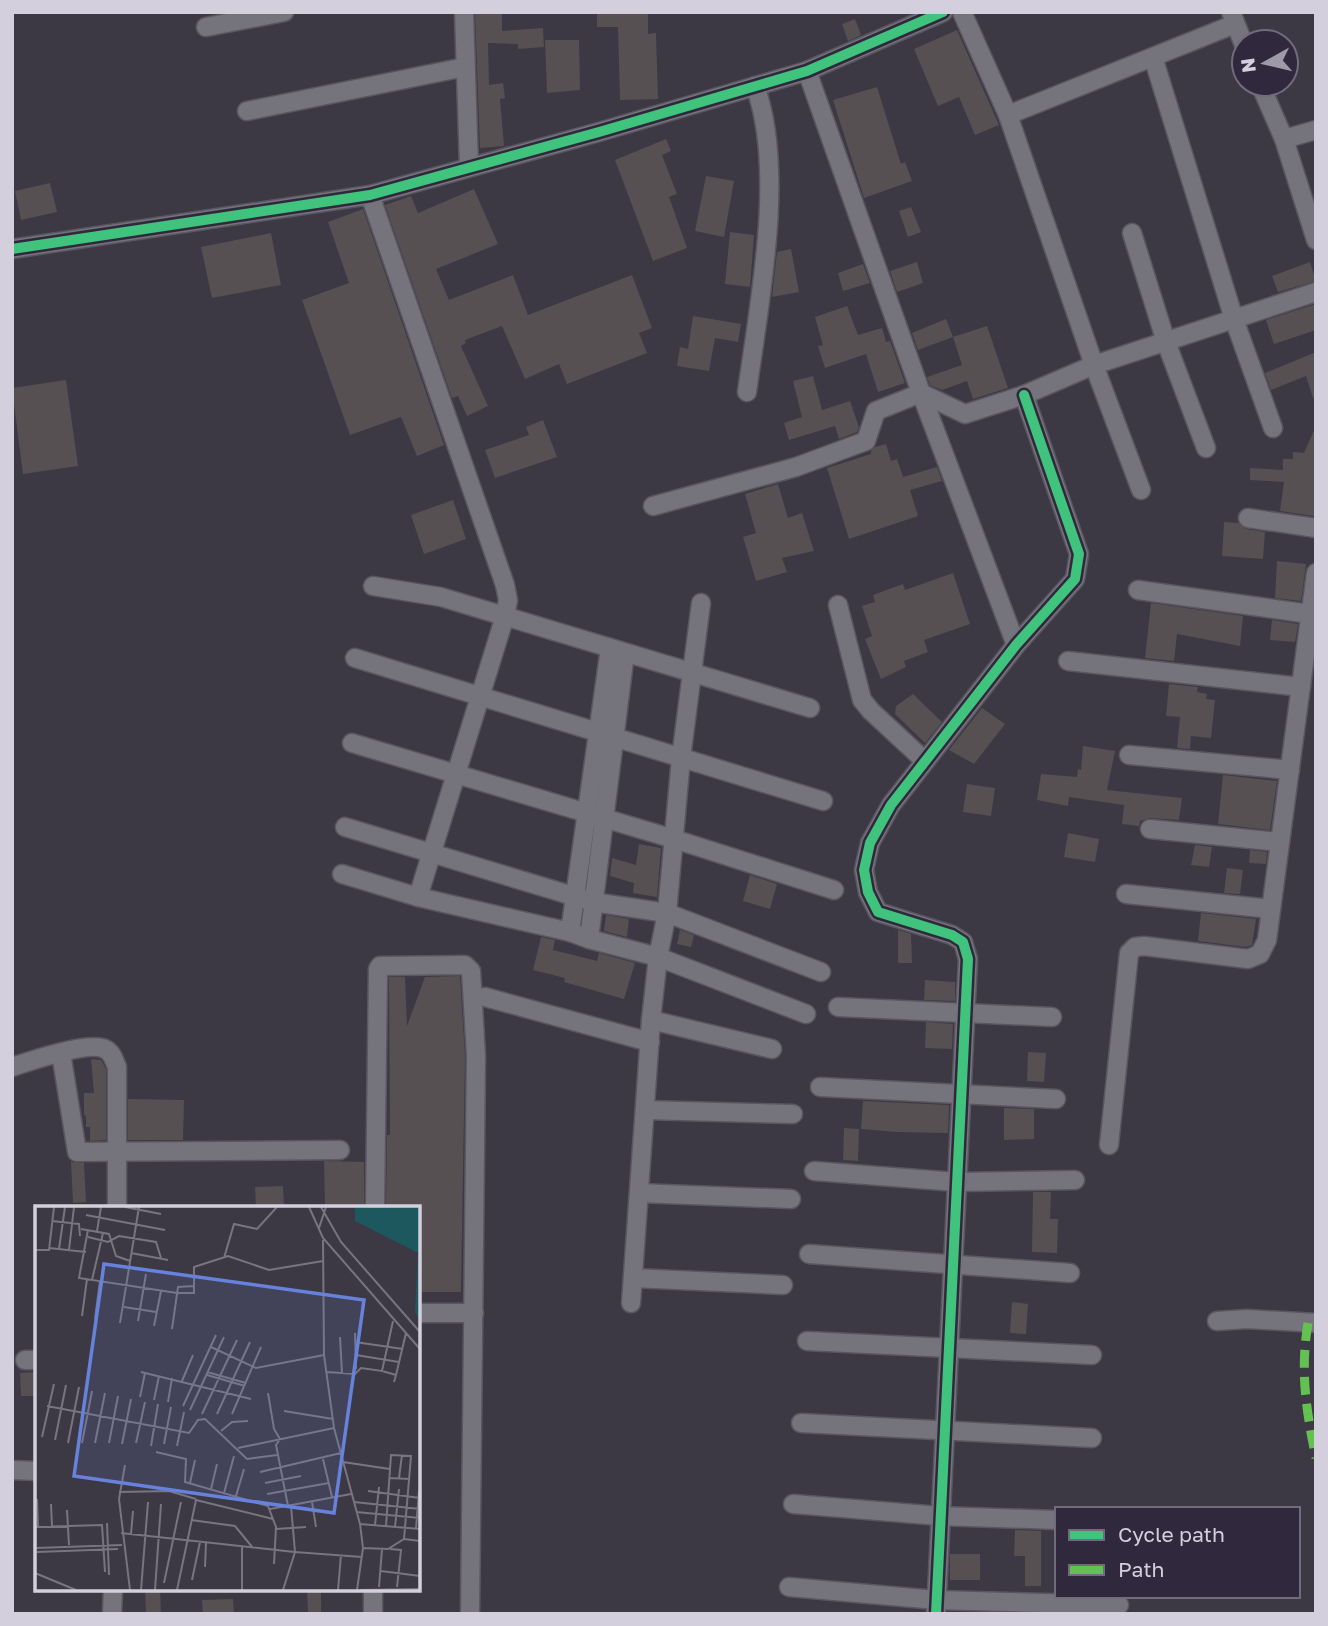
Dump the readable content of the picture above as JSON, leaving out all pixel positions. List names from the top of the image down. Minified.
{"legend":["Cycle path","Path"],"north":"left"}
